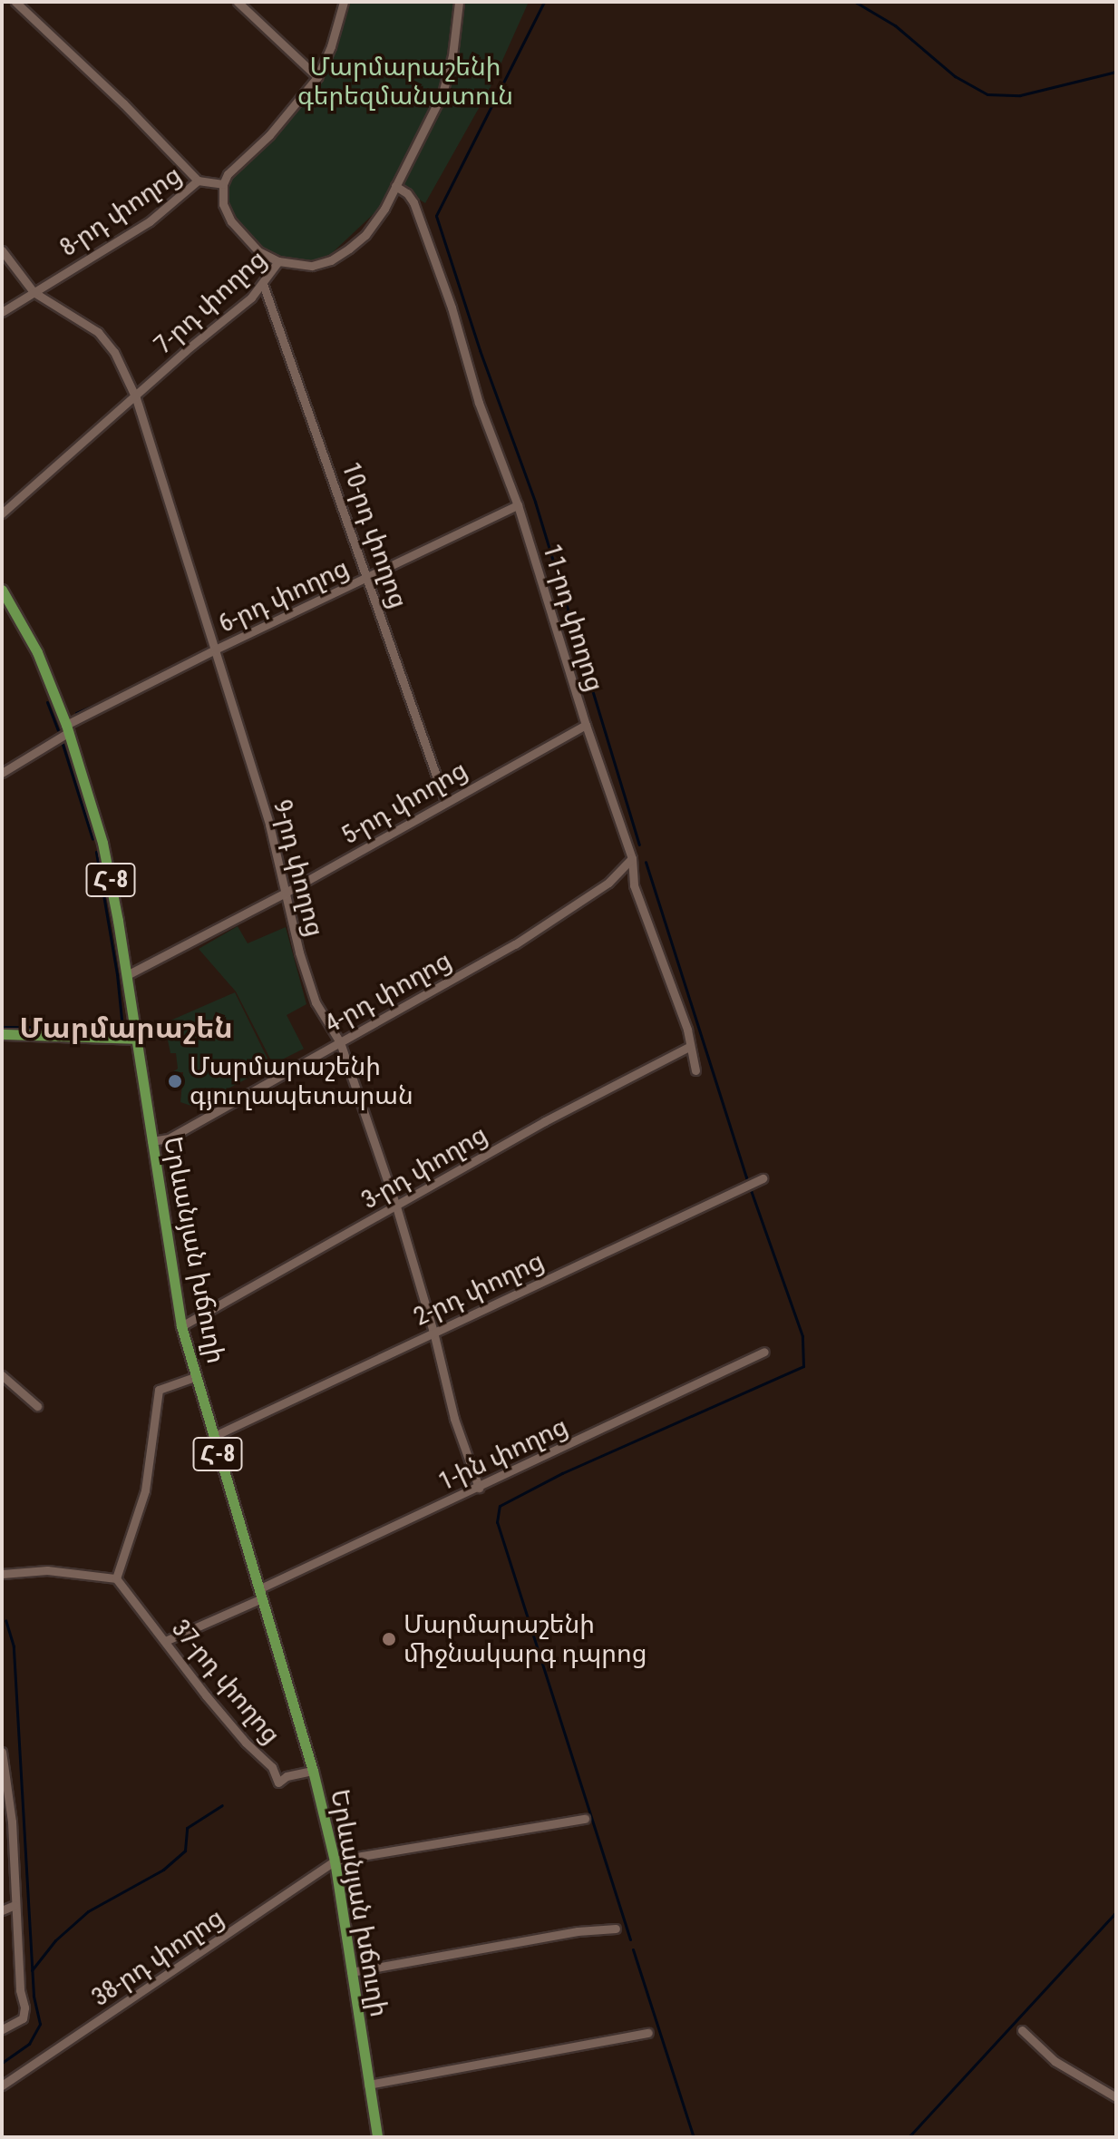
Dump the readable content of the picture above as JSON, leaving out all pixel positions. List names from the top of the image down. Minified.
{"streets":{"main road":["Հ-8","Երևանյան խճուղի"],"street":["8-րդ փողոց","7-րդ փողոց","10-րդ փողոց","6-րդ փողոց","11-րդ փողոց","5-րդ փողոց","9-րդ փողոց","4-րդ փողոց","3-րդ փողոց","2-րդ փողոց","1-ին փողոց","37-րդ փողոց","38-րդ փողոց"]},"crossings":[["8-րդ փողոց","9-րդ փողոց"],["7-րդ փողոց","10-րդ փողոց"],["7-րդ փողոց","11-րդ փողոց"],["7-րդ փողոց","9-րդ փողոց"],["10-րդ փողոց","6-րդ փողոց"],["10-րդ փողոց","5-րդ փողոց"],["6-րդ փողոց","11-րդ փողոց"],["6-րդ փողոց","9-րդ փողոց"],["6-րդ փողոց","Երևանյան խճուղի"],["11-րդ փողոց","5-րդ փողոց"],["11-րդ փողոց","4-րդ փողոց"],["11-րդ փողոց","3-րդ փողոց"],["5-րդ փողոց","9-րդ փողոց"],["5-րդ փողոց","Երևանյան խճուղի"],["9-րդ փողոց","4-րդ փողոց"],["9-րդ փողոց","3-րդ փողոց"],["9-րդ փողոց","2-րդ փողոց"],["9-րդ փողոց","1-ին փողոց"],["4-րդ փողոց","Երևանյան խճուղի"],["3-րդ փողոց","Երևանյան խճուղի"],["Երևանյան խճուղի","2-րդ փողոց"],["Երևանյան խճուղի","1-ին փողոց"],["Երևանյան խճուղի","37-րդ փողոց"],["Երևանյան խճուղի","38-րդ փողոց"],["1-ին փողոց","37-րդ փողոց"]],"districts":["Մարմարաշեն"],"parks":["Մարմարաշենի գերեզմանատուն"],"places":["Մարմարաշենի գյուղապետարան","Մարմարաշենի միջնակարգ դպրոց"]}
